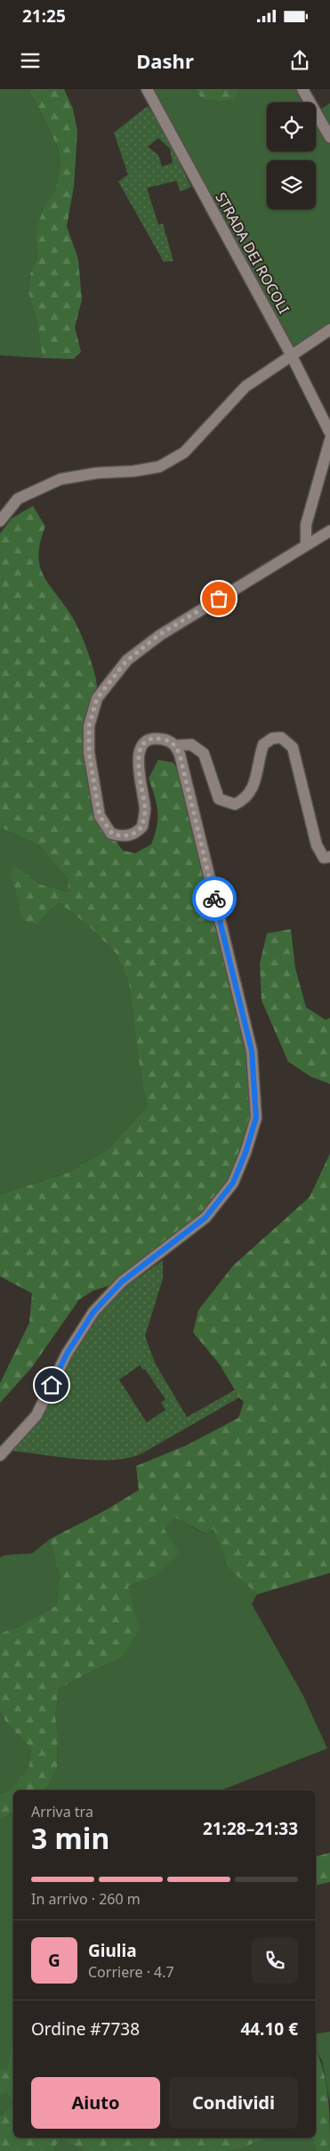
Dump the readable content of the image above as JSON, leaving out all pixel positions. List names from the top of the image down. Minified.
{"streets":{"main road":["STRADA DEI ROCOLI"]},"page":{"status":"21:25","header":"Dashr","heading":["3 min","Arriva tra","21:28–21:33"],"panel":["Giulia","Corriere · 4.7","Ordine #7738","44.10 €"],"bar":"In arrivo · 260 m","round":"G","buttons":["Aiuto","Condividi"]}}
